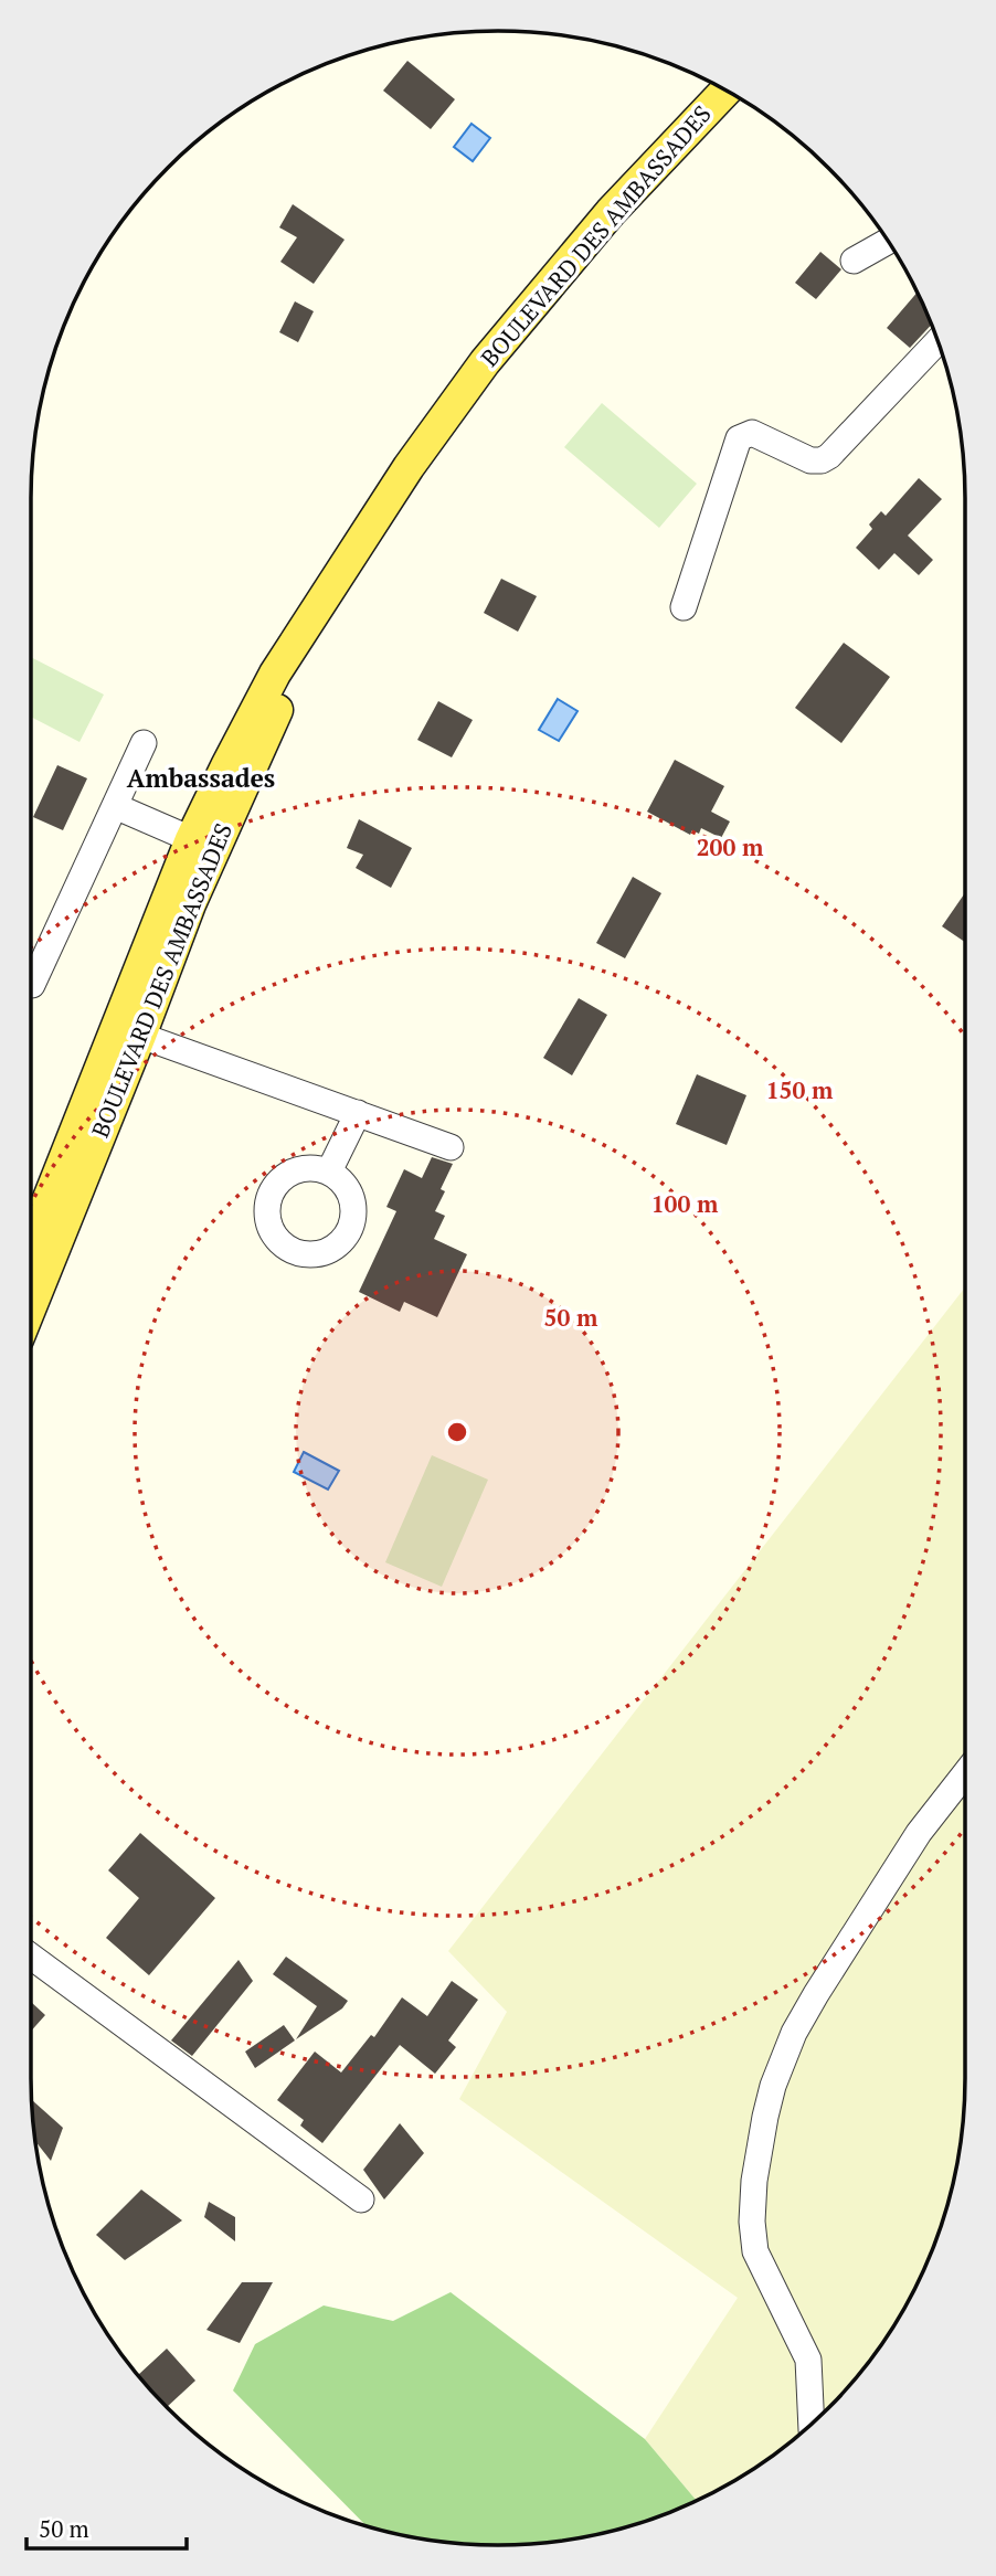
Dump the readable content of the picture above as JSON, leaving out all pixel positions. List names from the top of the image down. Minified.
{"streets":{"main road":["BOULEVARD DES AMBASSADES"]},"districts":["Ambassades"],"scale_bar":"50 m","rings":["200 m","150 m","100 m","50 m"]}
